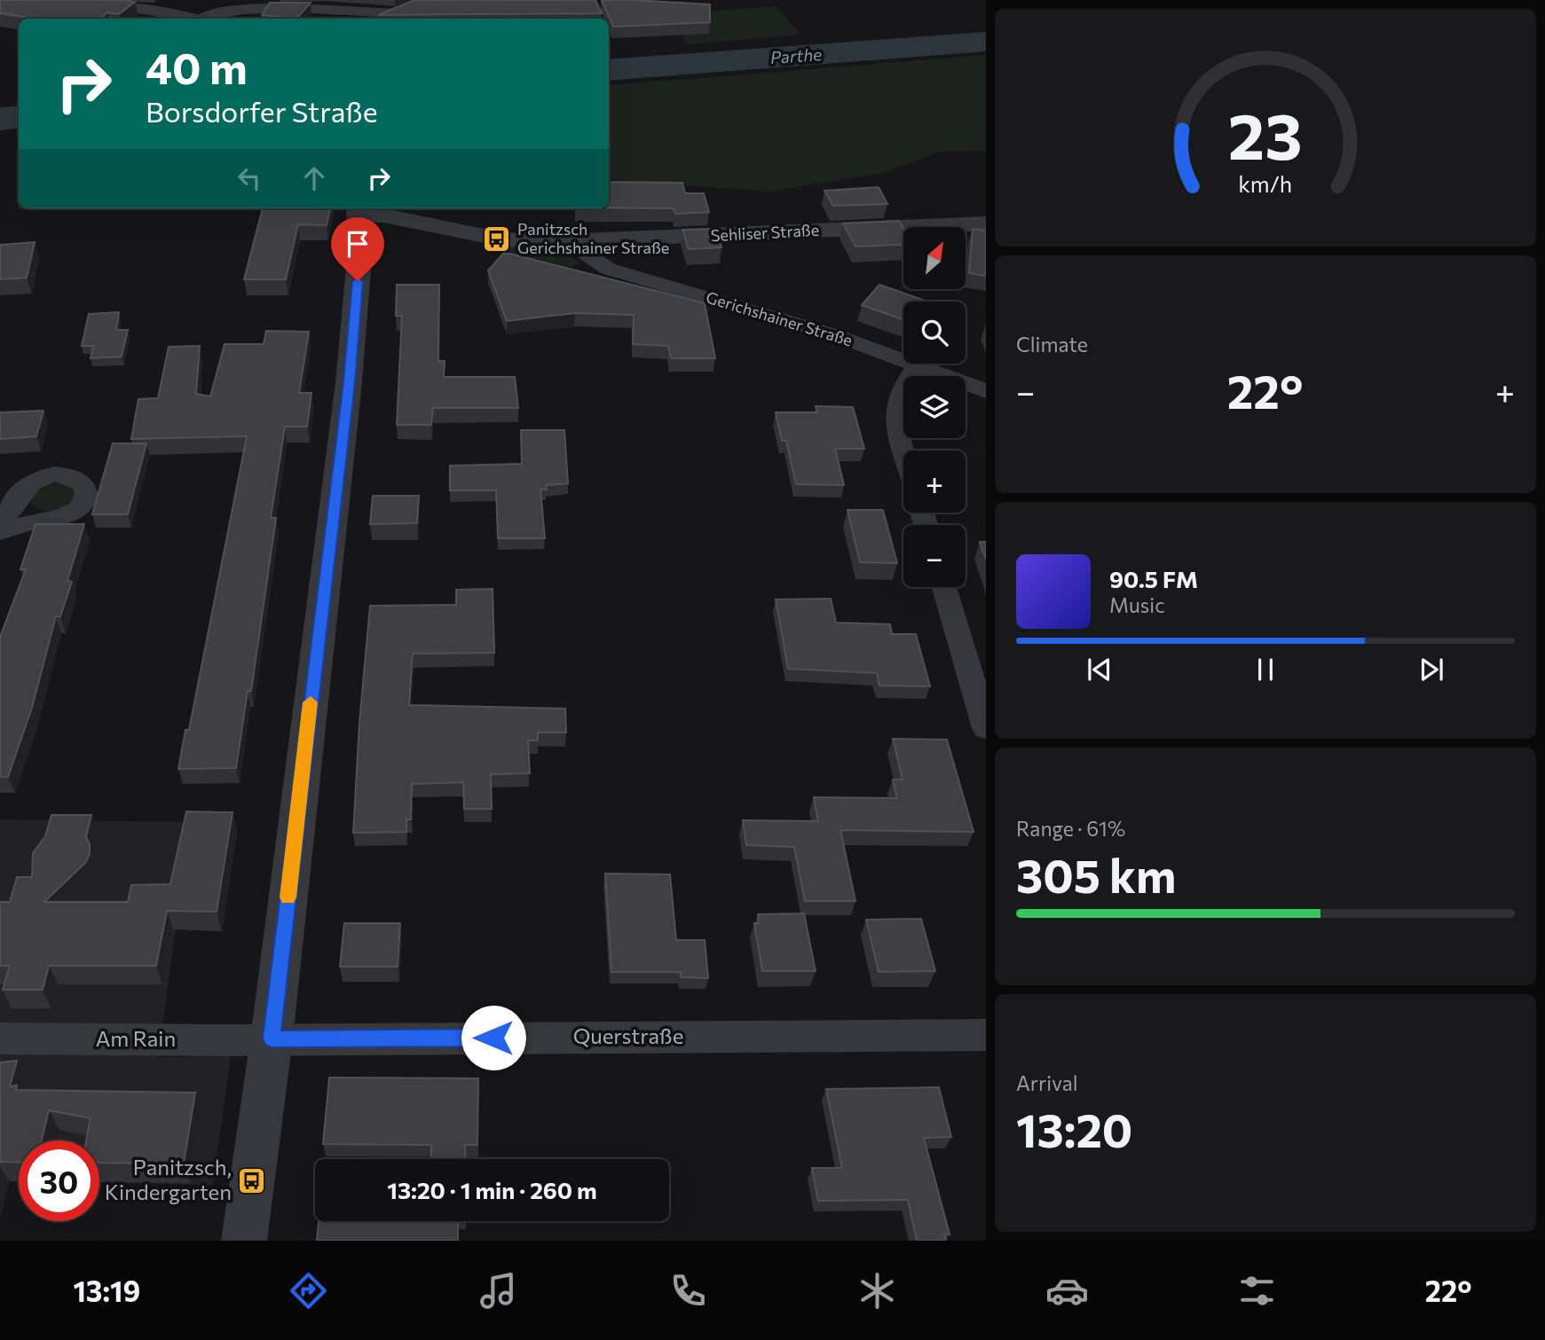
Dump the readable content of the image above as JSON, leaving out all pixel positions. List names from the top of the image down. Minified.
{"streets":{"street":["Sehliser Straße","Gerichshainer Straße","Querstraße","Am Rain"]},"crossings":[["Sehliser Straße","Gerichshainer Straße"],["Querstraße","Am Rain"]],"water":["Parthe"],"places":{"bus stop":["Panitzsch Gerichshainer Straße","Panitzsch, Kindergarten"]},"north":"top right","page":{"turn":["40 m","Borsdorfer Straße"],"map_buttons":["+","−"],"tile":["Climate",["Range · 61%","305 km"],["Arrival","13:20"]],"heat":["−","22°","+"],"song":["90.5 FM","Music"],"limit":"30","trip":"13:20 · 1 min · 260 m","tabs":["13:19","22°"],"gauge":["23","km/h"]}}
